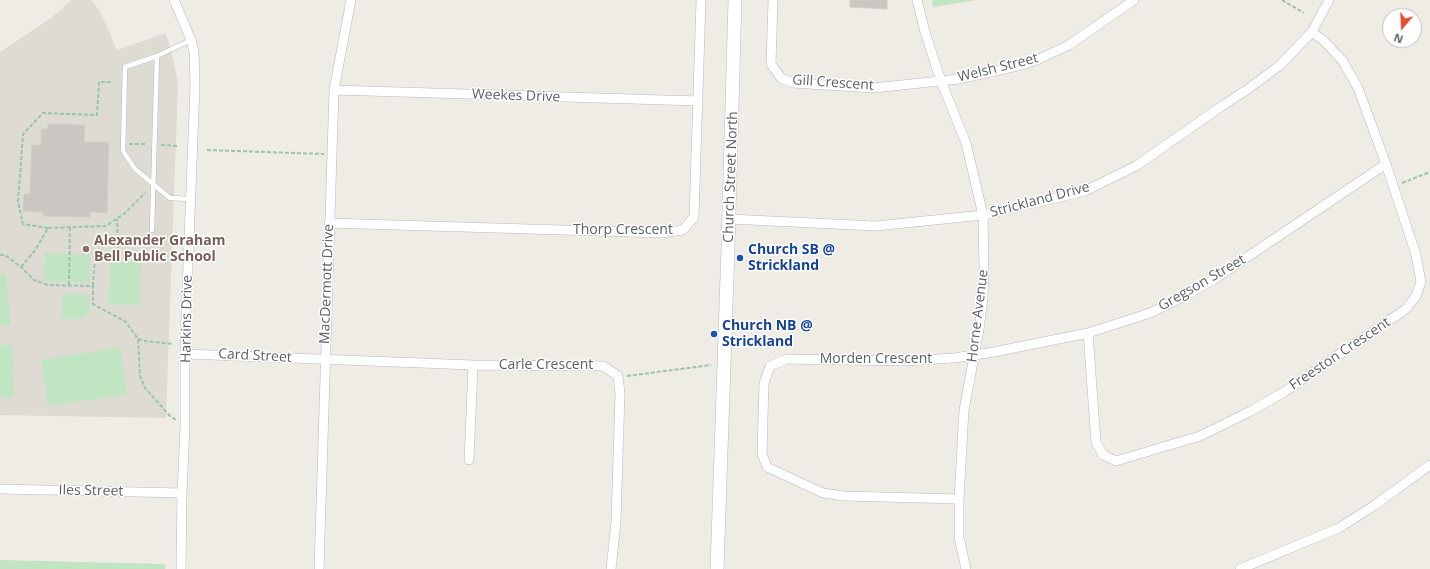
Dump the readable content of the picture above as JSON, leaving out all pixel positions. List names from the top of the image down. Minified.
{"streets":{"street":["Welsh Street","Gill Crescent","Weekes Drive","Church Street North","Strickland Drive","Thorp Crescent","Gregson Street","MacDermott Drive","Horne Avenue","Harkins Drive","Freeston Crescent","Card Street","Morden Crescent","Carle Crescent","Iles Street"]},"crossings":[["Welsh Street","Gill Crescent"],["Welsh Street","Horne Avenue"],["Gill Crescent","Horne Avenue"],["Weekes Drive","Thorp Crescent"],["Weekes Drive","MacDermott Drive"],["Church Street North","Strickland Drive"],["Strickland Drive","Horne Avenue"],["Strickland Drive","Freeston Crescent"],["Thorp Crescent","MacDermott Drive"],["Gregson Street","Horne Avenue"],["Gregson Street","Freeston Crescent"],["Gregson Street","Morden Crescent"],["MacDermott Drive","Card Street"],["MacDermott Drive","Carle Crescent"],["Horne Avenue","Morden Crescent"],["Harkins Drive","Card Street"],["Harkins Drive","Iles Street"],["Card Street","Carle Crescent"]],"places":["Alexander Graham Bell Public School","Church SB @ Strickland","Church NB @ Strickland"],"north":"bottom"}
